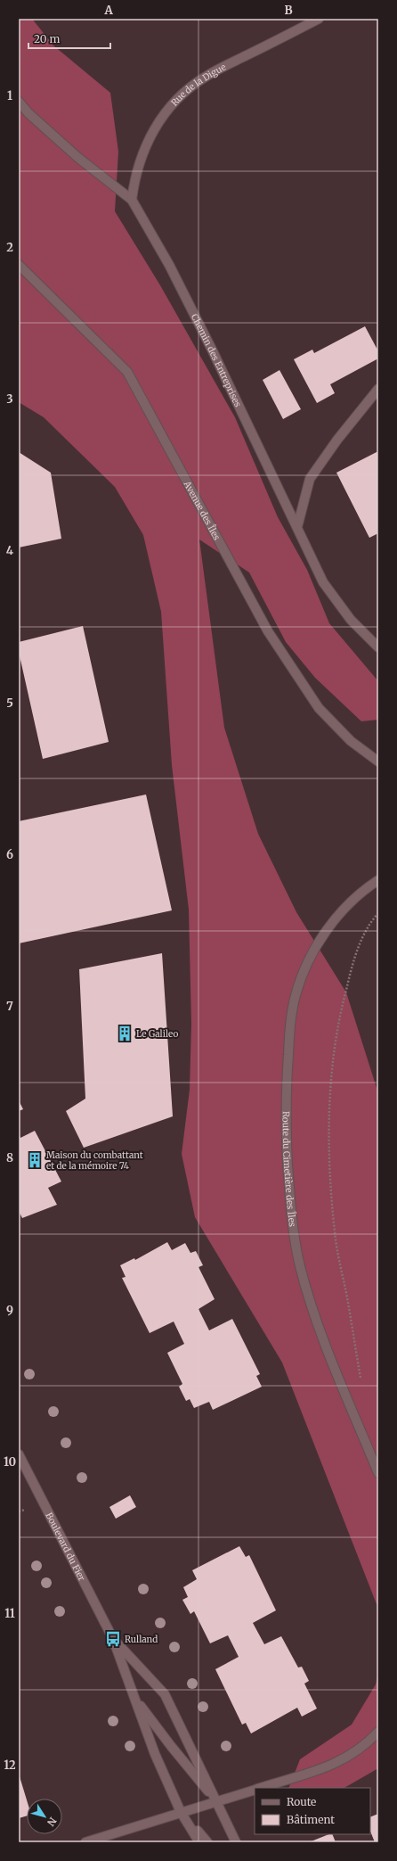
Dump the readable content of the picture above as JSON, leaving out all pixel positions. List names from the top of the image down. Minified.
{"streets":{"street":["Rue de la Digue","Chemin des Entreprises","Avenue des Îles","Route du Cimetière des Îles","Boulevard du Fier"]},"crossings":[["Rue de la Digue","Chemin des Entreprises"]],"places":{"building":["Le Galileo","Maison du combattant et de la mémoire 74"],"bus stop":["Rulland"]},"legend":["Route","Bâtiment"],"scale_bar":"20 m","north":"bottom right","grid":{"columns":["A","B"],"rows":["1","2","3","4","5","6","7","8","9","10","11","12"]}}
